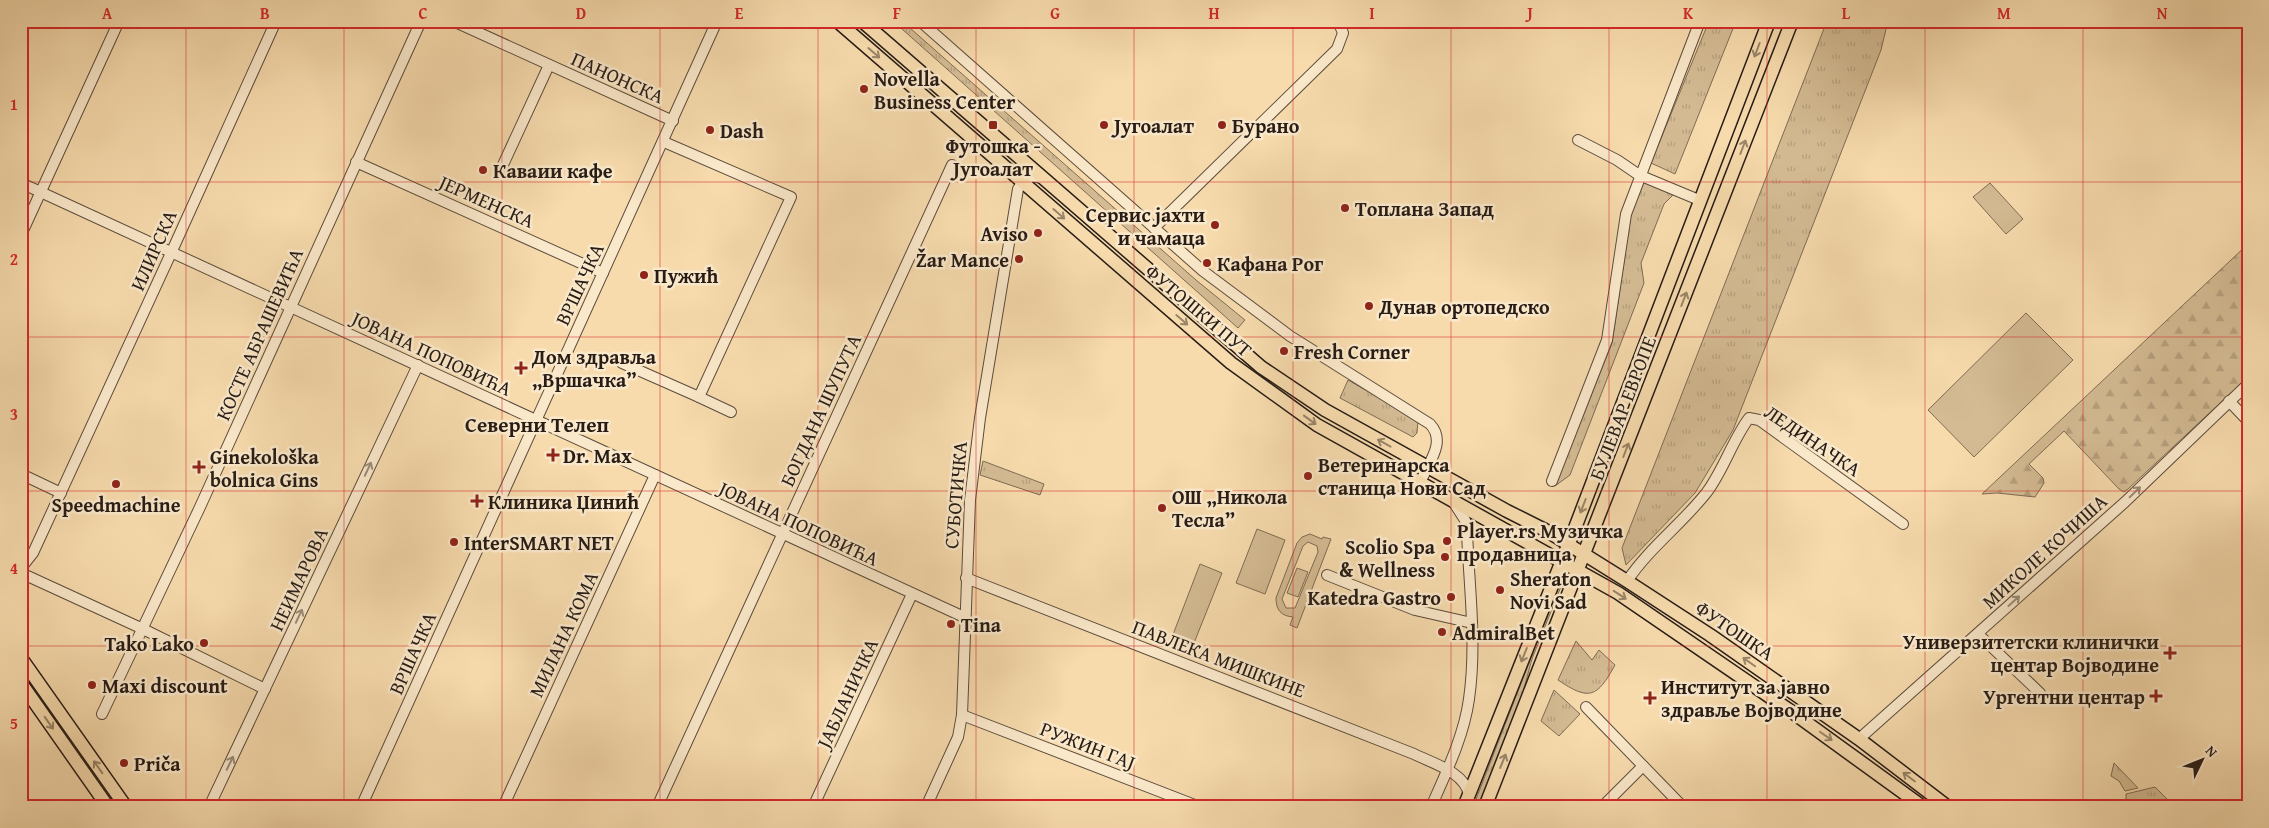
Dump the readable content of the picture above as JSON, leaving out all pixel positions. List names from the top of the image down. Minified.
{"streets":{"main road":["ФУТОШКИ ПУТ","БУЛЕВАР ЕВРОПЕ","ФУТОШКА"],"street":["ПАНОНСКА","ЈЕРМЕНСКА","ИЛИРСКА","ВРШАЧКА","КОСТЕ АБРАШЕВИЋА","ЈОВАНА ПОПОВИЋА","БОГДАНА ШУПУТА","ЛЕДИНАЧКА","СУБОТИЧКА","МИКОЛЕ КОЧИША","НЕИМАРОВА","МИЛАНА КОМА","ПАВЛЕКА МИШКИНЕ","ЈАБЛАНИЧКА","РУЖИН ГАЈ"]},"crossings":[["ПАНОНСКА","ВРШАЧКА"],["ЈЕРМЕНСКА","ВРШАЧКА"],["ЈЕРМЕНСКА","КОСТЕ АБРАШЕВИЋА"],["ИЛИРСКА","ЈОВАНА ПОПОВИЋА"],["ВРШАЧКА","ЈОВАНА ПОПОВИЋА"],["ФУТОШКИ ПУТ","БУЛЕВАР ЕВРОПЕ"],["ФУТОШКИ ПУТ","СУБОТИЧКА"],["ФУТОШКИ ПУТ","ФУТОШКА"],["КОСТЕ АБРАШЕВИЋА","ЈОВАНА ПОПОВИЋА"],["ЈОВАНА ПОПОВИЋА","БОГДАНА ШУПУТА"],["ЈОВАНА ПОПОВИЋА","СУБОТИЧКА"],["ЈОВАНА ПОПОВИЋА","НЕИМАРОВА"],["ЈОВАНА ПОПОВИЋА","МИЛАНА КОМА"],["ЈОВАНА ПОПОВИЋА","ЈАБЛАНИЧКА"],["БУЛЕВАР ЕВРОПЕ","ФУТОШКА"],["БУЛЕВАР ЕВРОПЕ","ПАВЛЕКА МИШКИНЕ"],["ЛЕДИНАЧКА","ФУТОШКА"],["СУБОТИЧКА","ПАВЛЕКА МИШКИНЕ"],["СУБОТИЧКА","РУЖИН ГАЈ"],["МИКОЛЕ КОЧИША","ФУТОШКА"]],"one_way":["МИКОЛЕ КОЧИША","НЕИМАРОВА"],"districts":["Северни Телеп"],"places":{"other":["Novella Business Center","Југоалат","Бурано","Dash","Каваии кафе","Топлана Запад","Сервис јахти и чамаца","Aviso","Žar Mance","Кафана Рог","Пужић","Дунав ортопедско","Fresh Corner","Ветеринарска станица Нови Сад","Speedmachine","ОШ „Никола Тесла”","Player.rs Музичка продавница","InterSMART NET","Scolio Spa & Wellness","Sheraton Novi Sad","Katedra Gastro","Tina","AdmiralBet","Tako Lako","Maxi discount","Priča"],"transit":["Футошка - Југоалат"],"health":["Дом здравља „Вршачка”","Dr. Max","Ginekološka bolnica Gins","Клиника Џинић","Универзитетски клинички центар Војводине","Ургентни центар","Институт за јавно здравље Војводине"]},"north":"top right","grid":{"columns":["A","B","C","D","E","F","G","H","I","J","K","L","M","N"],"rows":["1","2","3","4","5"]}}
